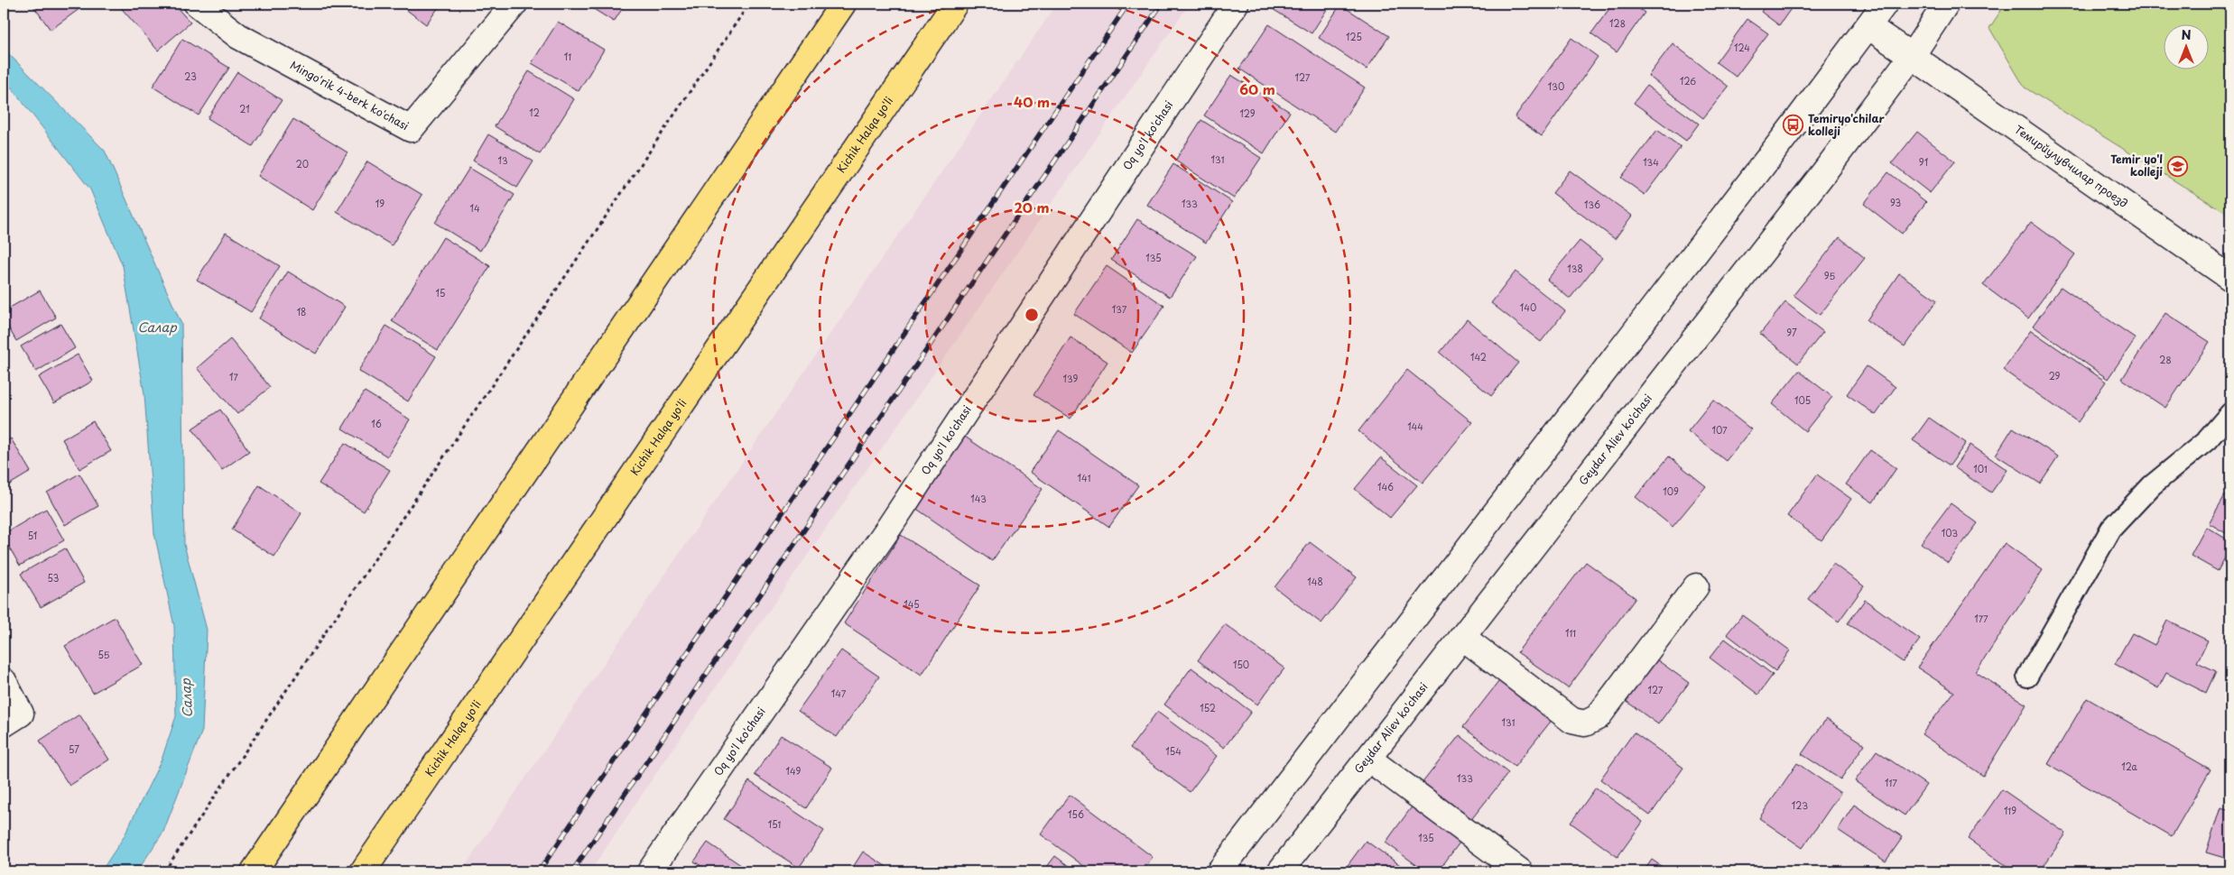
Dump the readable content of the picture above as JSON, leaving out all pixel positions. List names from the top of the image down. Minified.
{"streets":{"highway":["Kichik Halqa yo'li"],"street":["Mingo'rik 4-berk ko'chasi","Oq yo'l ko'chasi","Темирйулувчилар проезд","Geydar Aliev ko'chasi"]},"crossings":[["Темирйулувчилар проезд","Geydar Aliev ko'chasi"]],"water":["Салар"],"places":{"bus stop":["Temiryo'chilar kolleji"],"school or university":["Temir yo'l kolleji"]},"house_numbers":["128","125","124","11","23","127","126","130","21","12","129","131","13","134","91","20","93","19","133","136","14","135","138","95","15","140","137","18","97","142","28","29","17","139","105","16","144","107","101","141","146","109","143","103","51","53","148","145","177","111","55","150","127","147","152","131","57","154","12a","149","133","117","123","119","156","151","135"],"north":"top","rings":["60 m","40 m","20 m"]}
